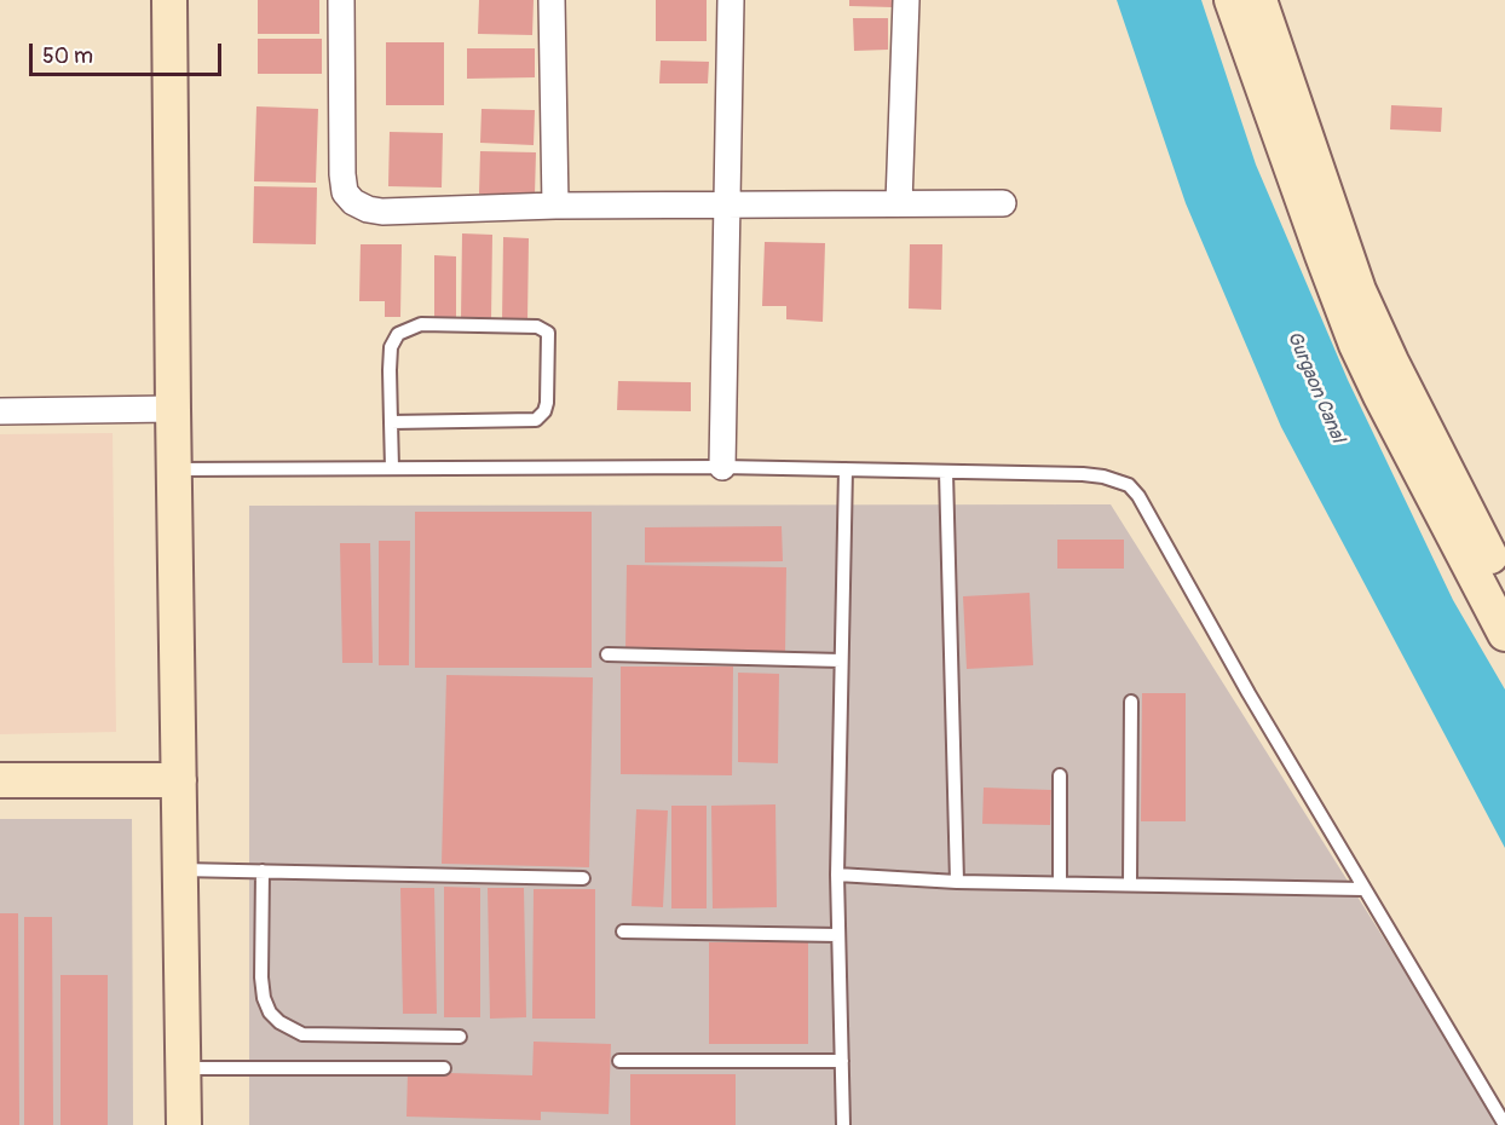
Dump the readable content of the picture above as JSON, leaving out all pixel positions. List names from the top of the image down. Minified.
{"water":["Gurgaon Canal"],"scale_bar":"50 m"}
